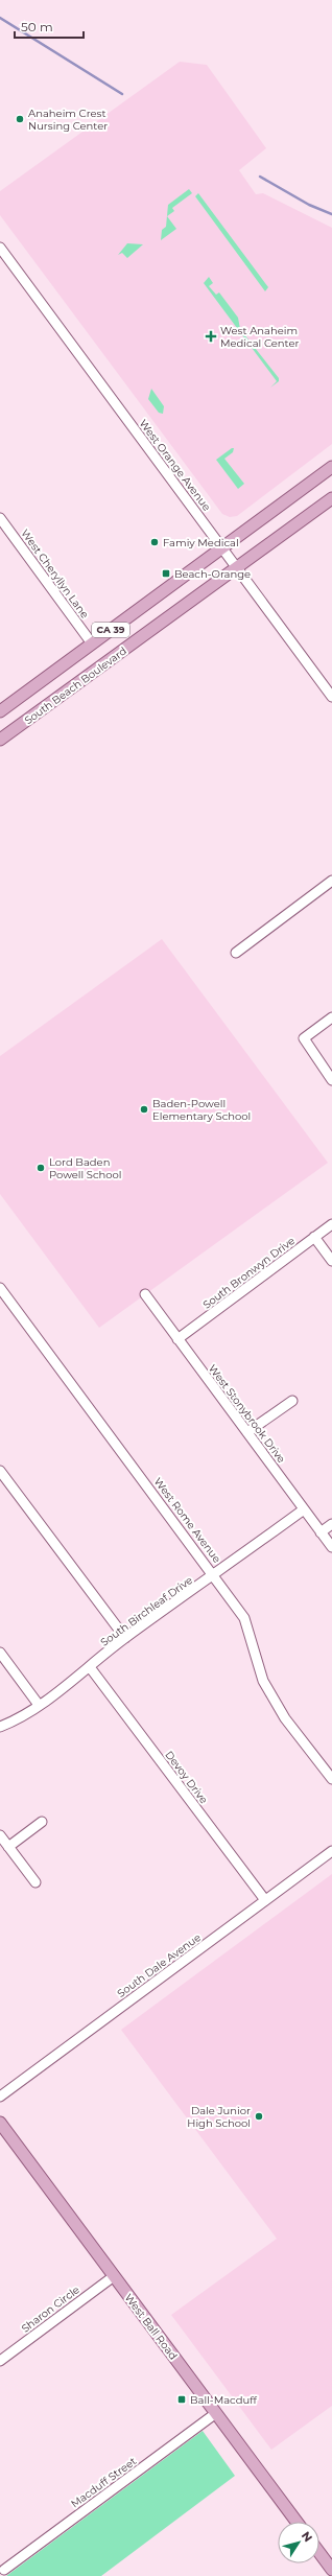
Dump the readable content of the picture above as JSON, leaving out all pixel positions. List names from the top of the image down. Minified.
{"streets":{"main road":["CA 39","South Beach Boulevard","West Ball Road"],"street":["West Orange Avenue","West Cheryllyn Lane","South Bronwyn Drive","West Stonybrook Drive","West Rome Avenue","South Birchleaf Drive","Devoy Drive","South Dale Avenue","Sharon Circle","Macduff Street"]},"crossings":[["West Orange Avenue","CA 39"],["West Orange Avenue","South Beach Boulevard"],["West Cheryllyn Lane","CA 39"],["South Bronwyn Drive","West Stonybrook Drive"],["West Stonybrook Drive","South Birchleaf Drive"],["West Rome Avenue","South Birchleaf Drive"],["South Birchleaf Drive","Devoy Drive"],["Devoy Drive","South Dale Avenue"],["Sharon Circle","West Ball Road"],["West Ball Road","Macduff Street"]],"places":{"other":["Anaheim Crest Nursing Center","Famiy Medical","Baden-Powell Elementary School","Lord Baden Powell School","Dale Junior High School"],"health":["West Anaheim Medical Center"],"transit":["Beach-Orange","Ball-Macduff"]},"scale_bar":"50 m","north":"top right"}
